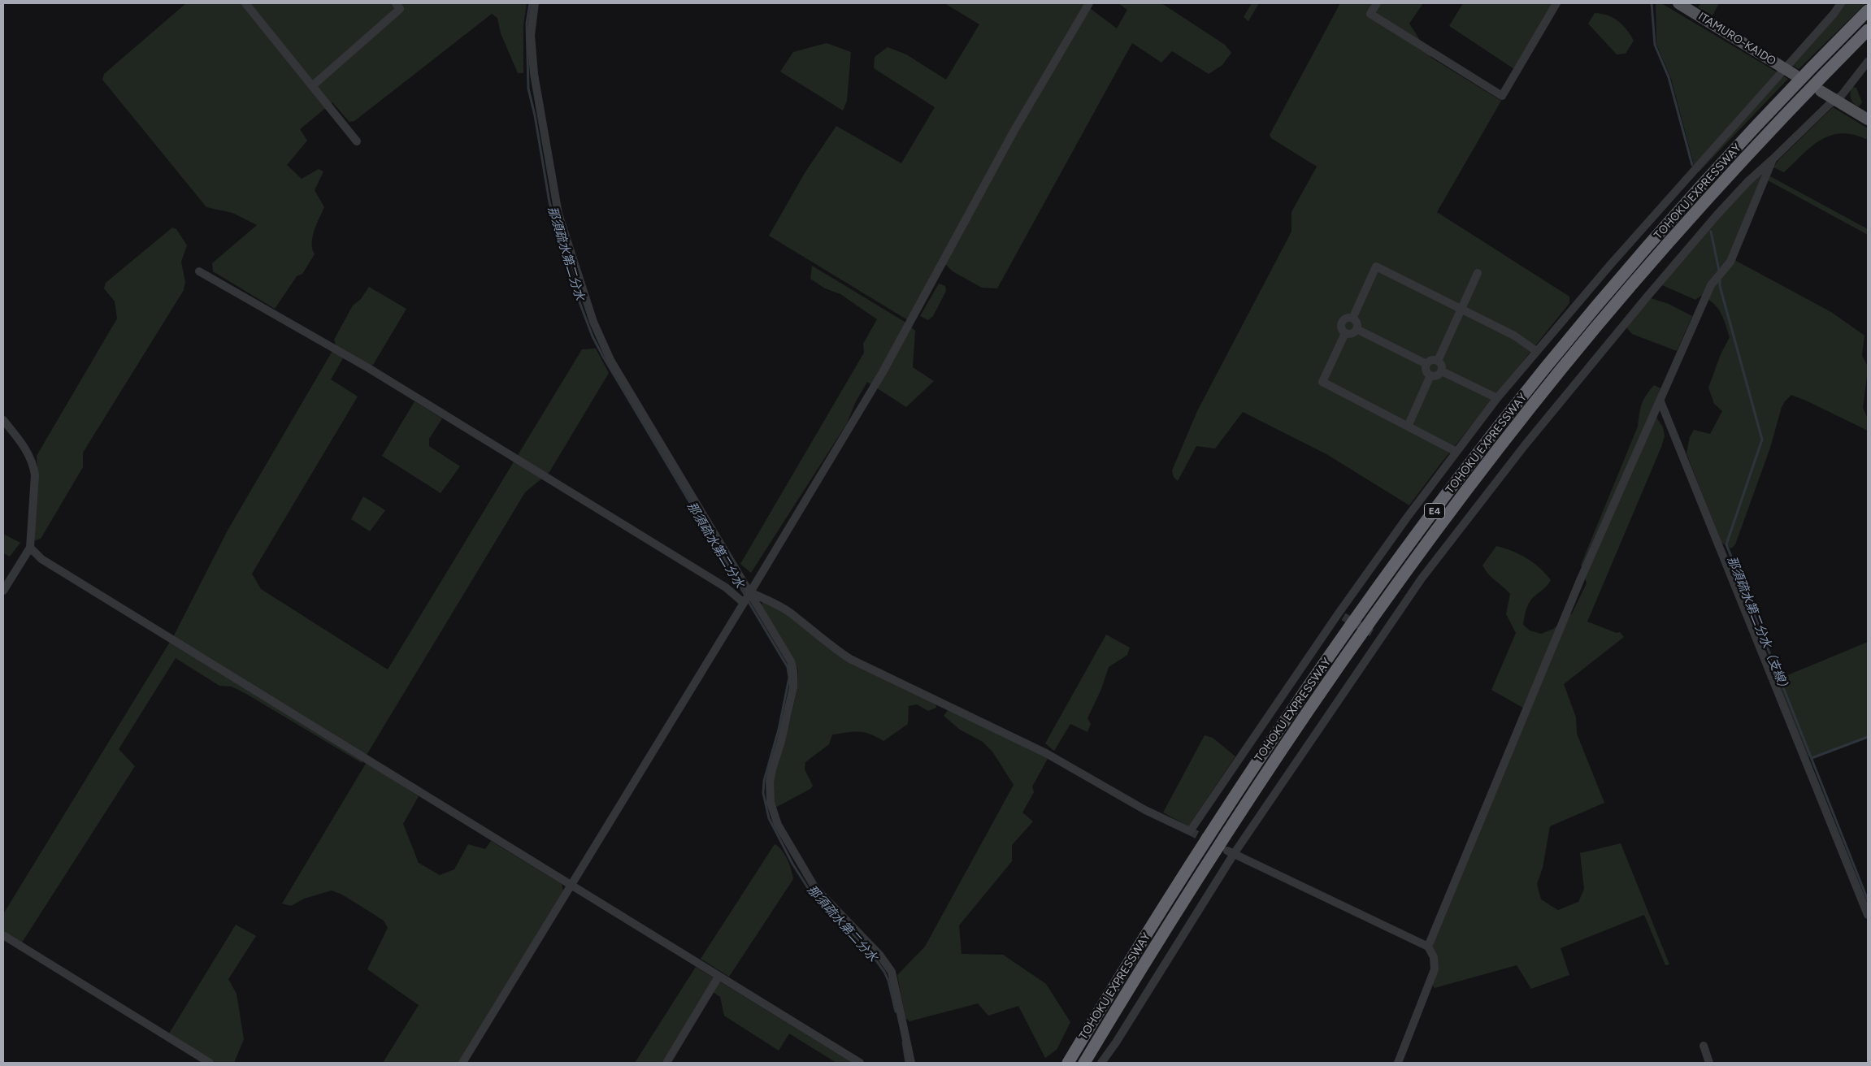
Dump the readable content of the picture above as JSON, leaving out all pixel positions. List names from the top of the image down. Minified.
{"streets":{"highway":["TOHOKU EXPRESSWAY","E4"],"main road":["ITAMURO-KAIDO"]},"water":["那須疏水第二分水","那須疏水第二分水（支線）"]}
